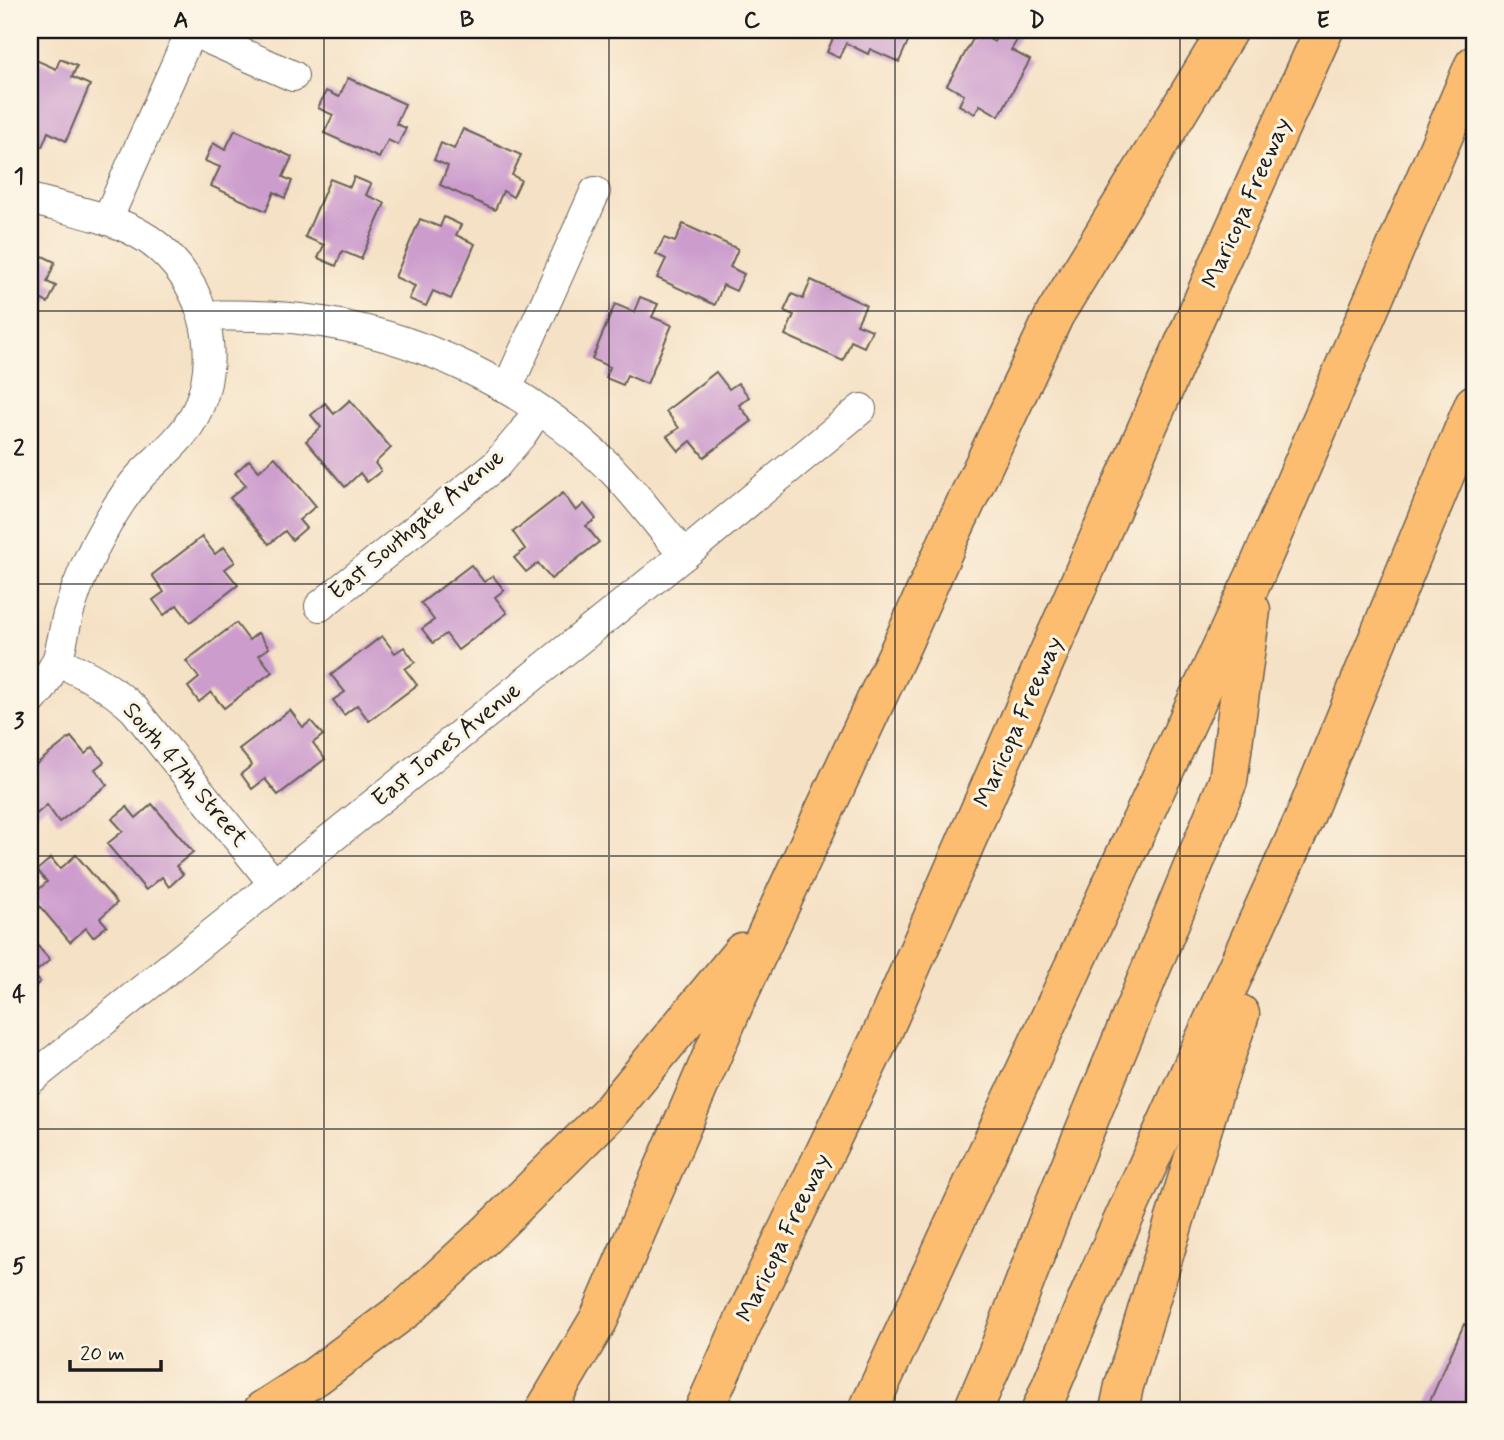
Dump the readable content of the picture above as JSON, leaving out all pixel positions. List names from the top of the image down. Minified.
{"streets":{"highway":["Maricopa Freeway"],"street":["East Southgate Avenue","East Jones Avenue","South 47th Street"]},"crossings":[["East Jones Avenue","South 47th Street"]],"scale_bar":"20 m","grid":{"columns":["A","B","C","D","E"],"rows":["1","2","3","4","5"]}}
